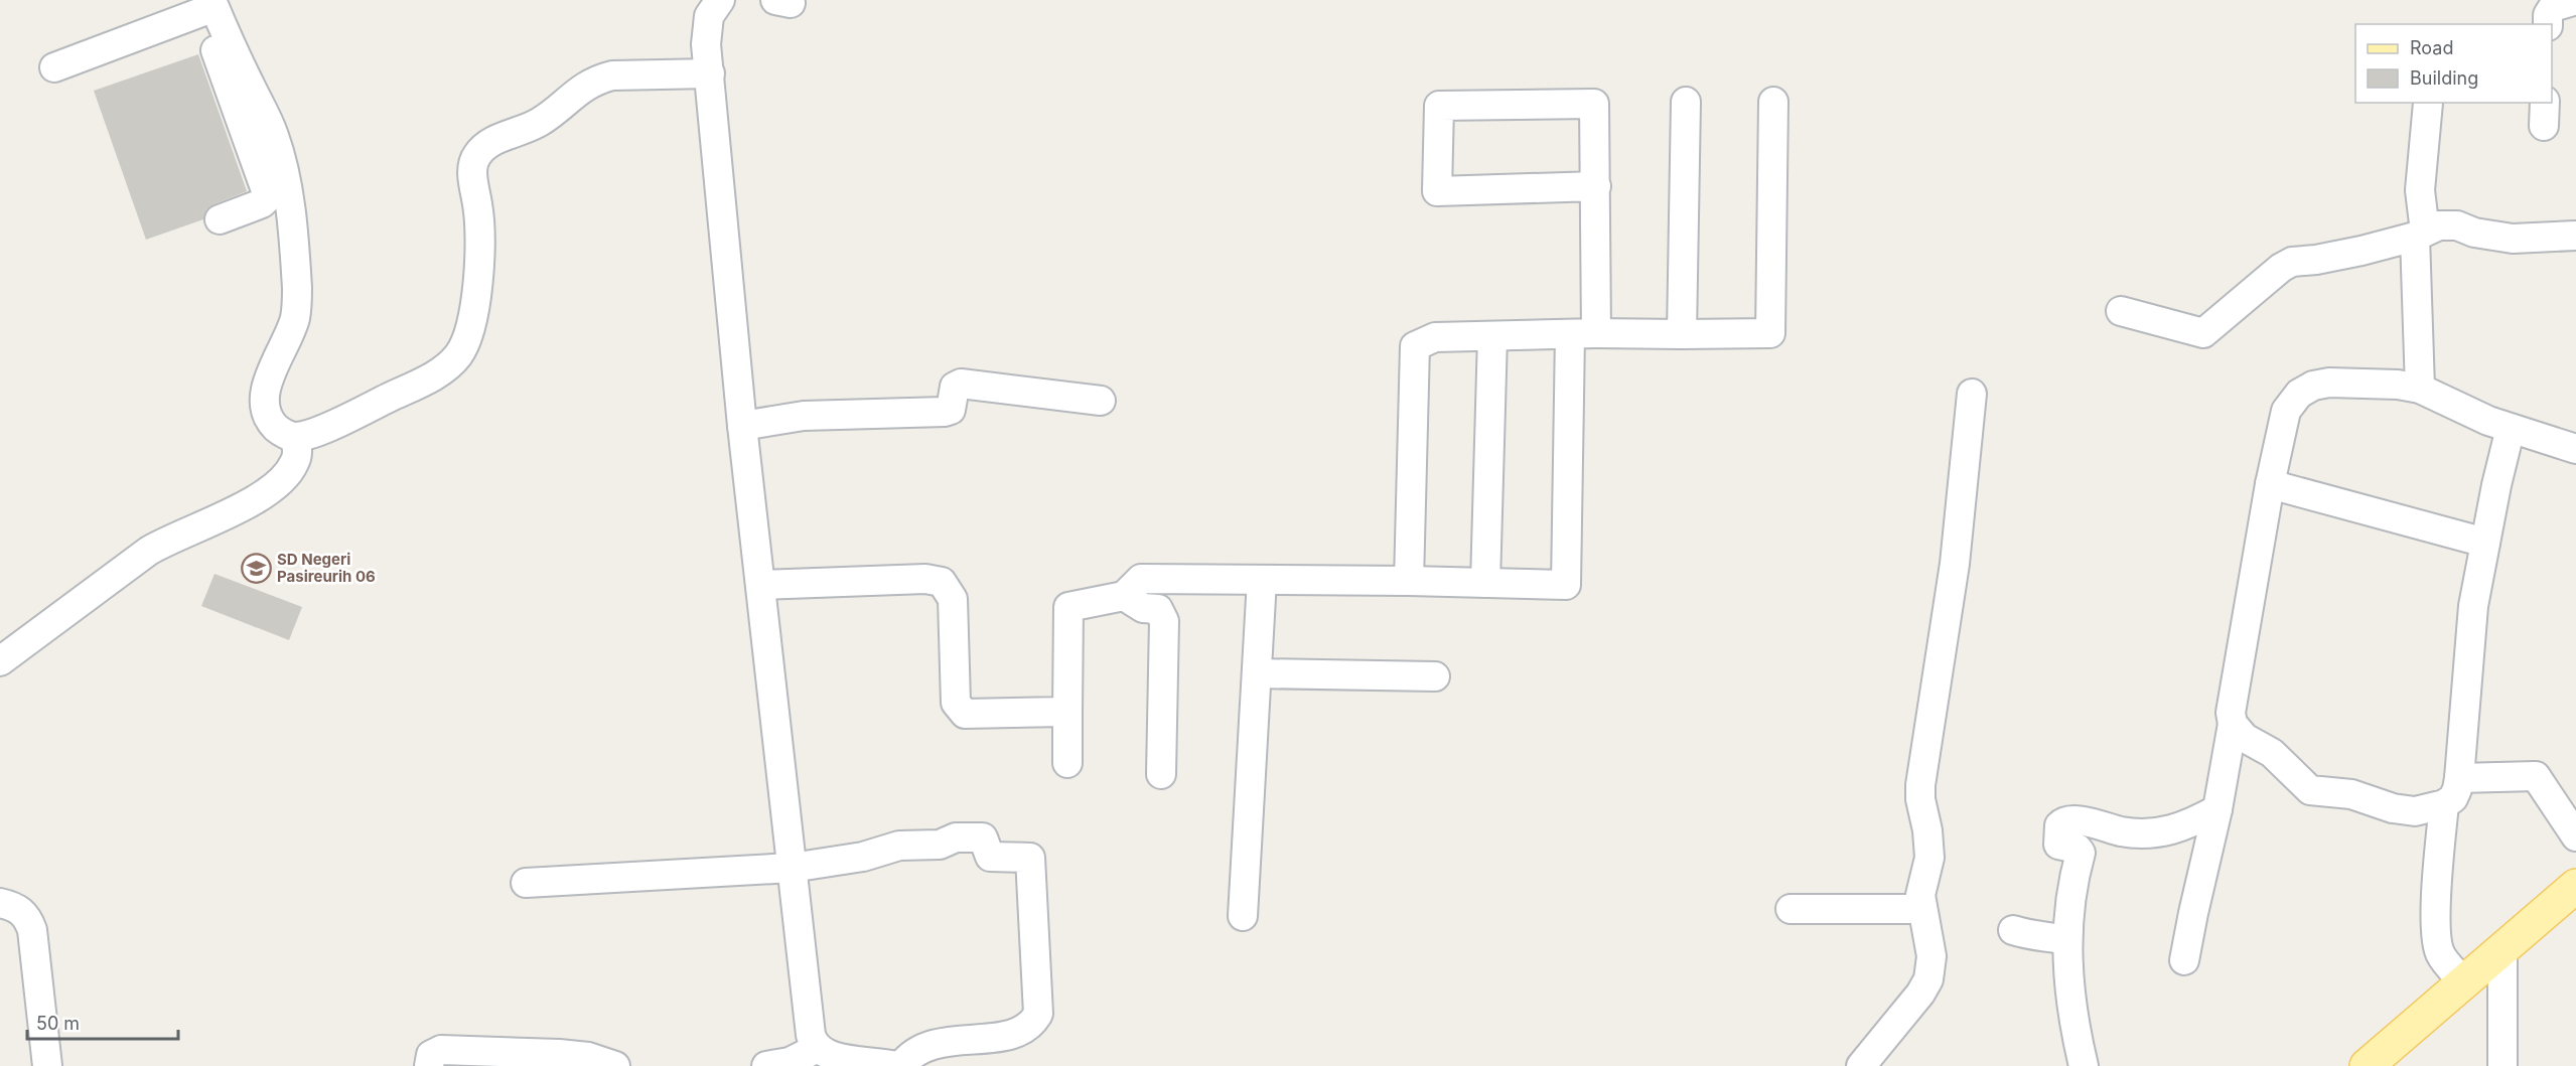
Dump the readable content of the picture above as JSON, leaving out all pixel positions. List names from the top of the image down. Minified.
{"places":{"school or university":["SD Negeri Pasireurih 06"]},"legend":["Road","Building"],"scale_bar":"50 m"}
